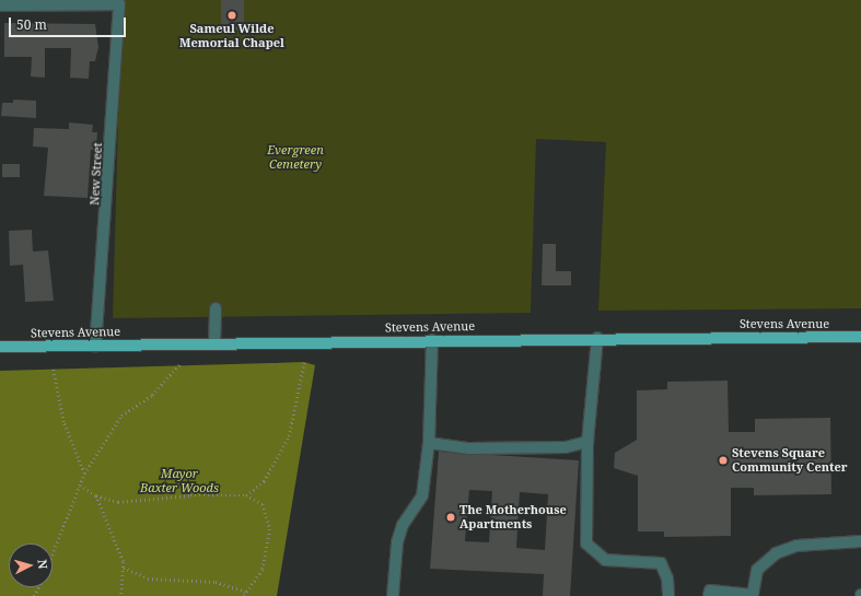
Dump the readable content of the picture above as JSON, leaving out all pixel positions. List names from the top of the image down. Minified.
{"streets":{"main road":["Stevens Avenue"],"street":["New Street"]},"crossings":[["New Street","Stevens Avenue"]],"parks":["Evergreen Cemetery","Mayor Baxter Woods"],"places":["Sameul Wilde Memorial Chapel","Stevens Square Community Center","The Motherhouse Apartments"],"scale_bar":"50 m","north":"right"}
